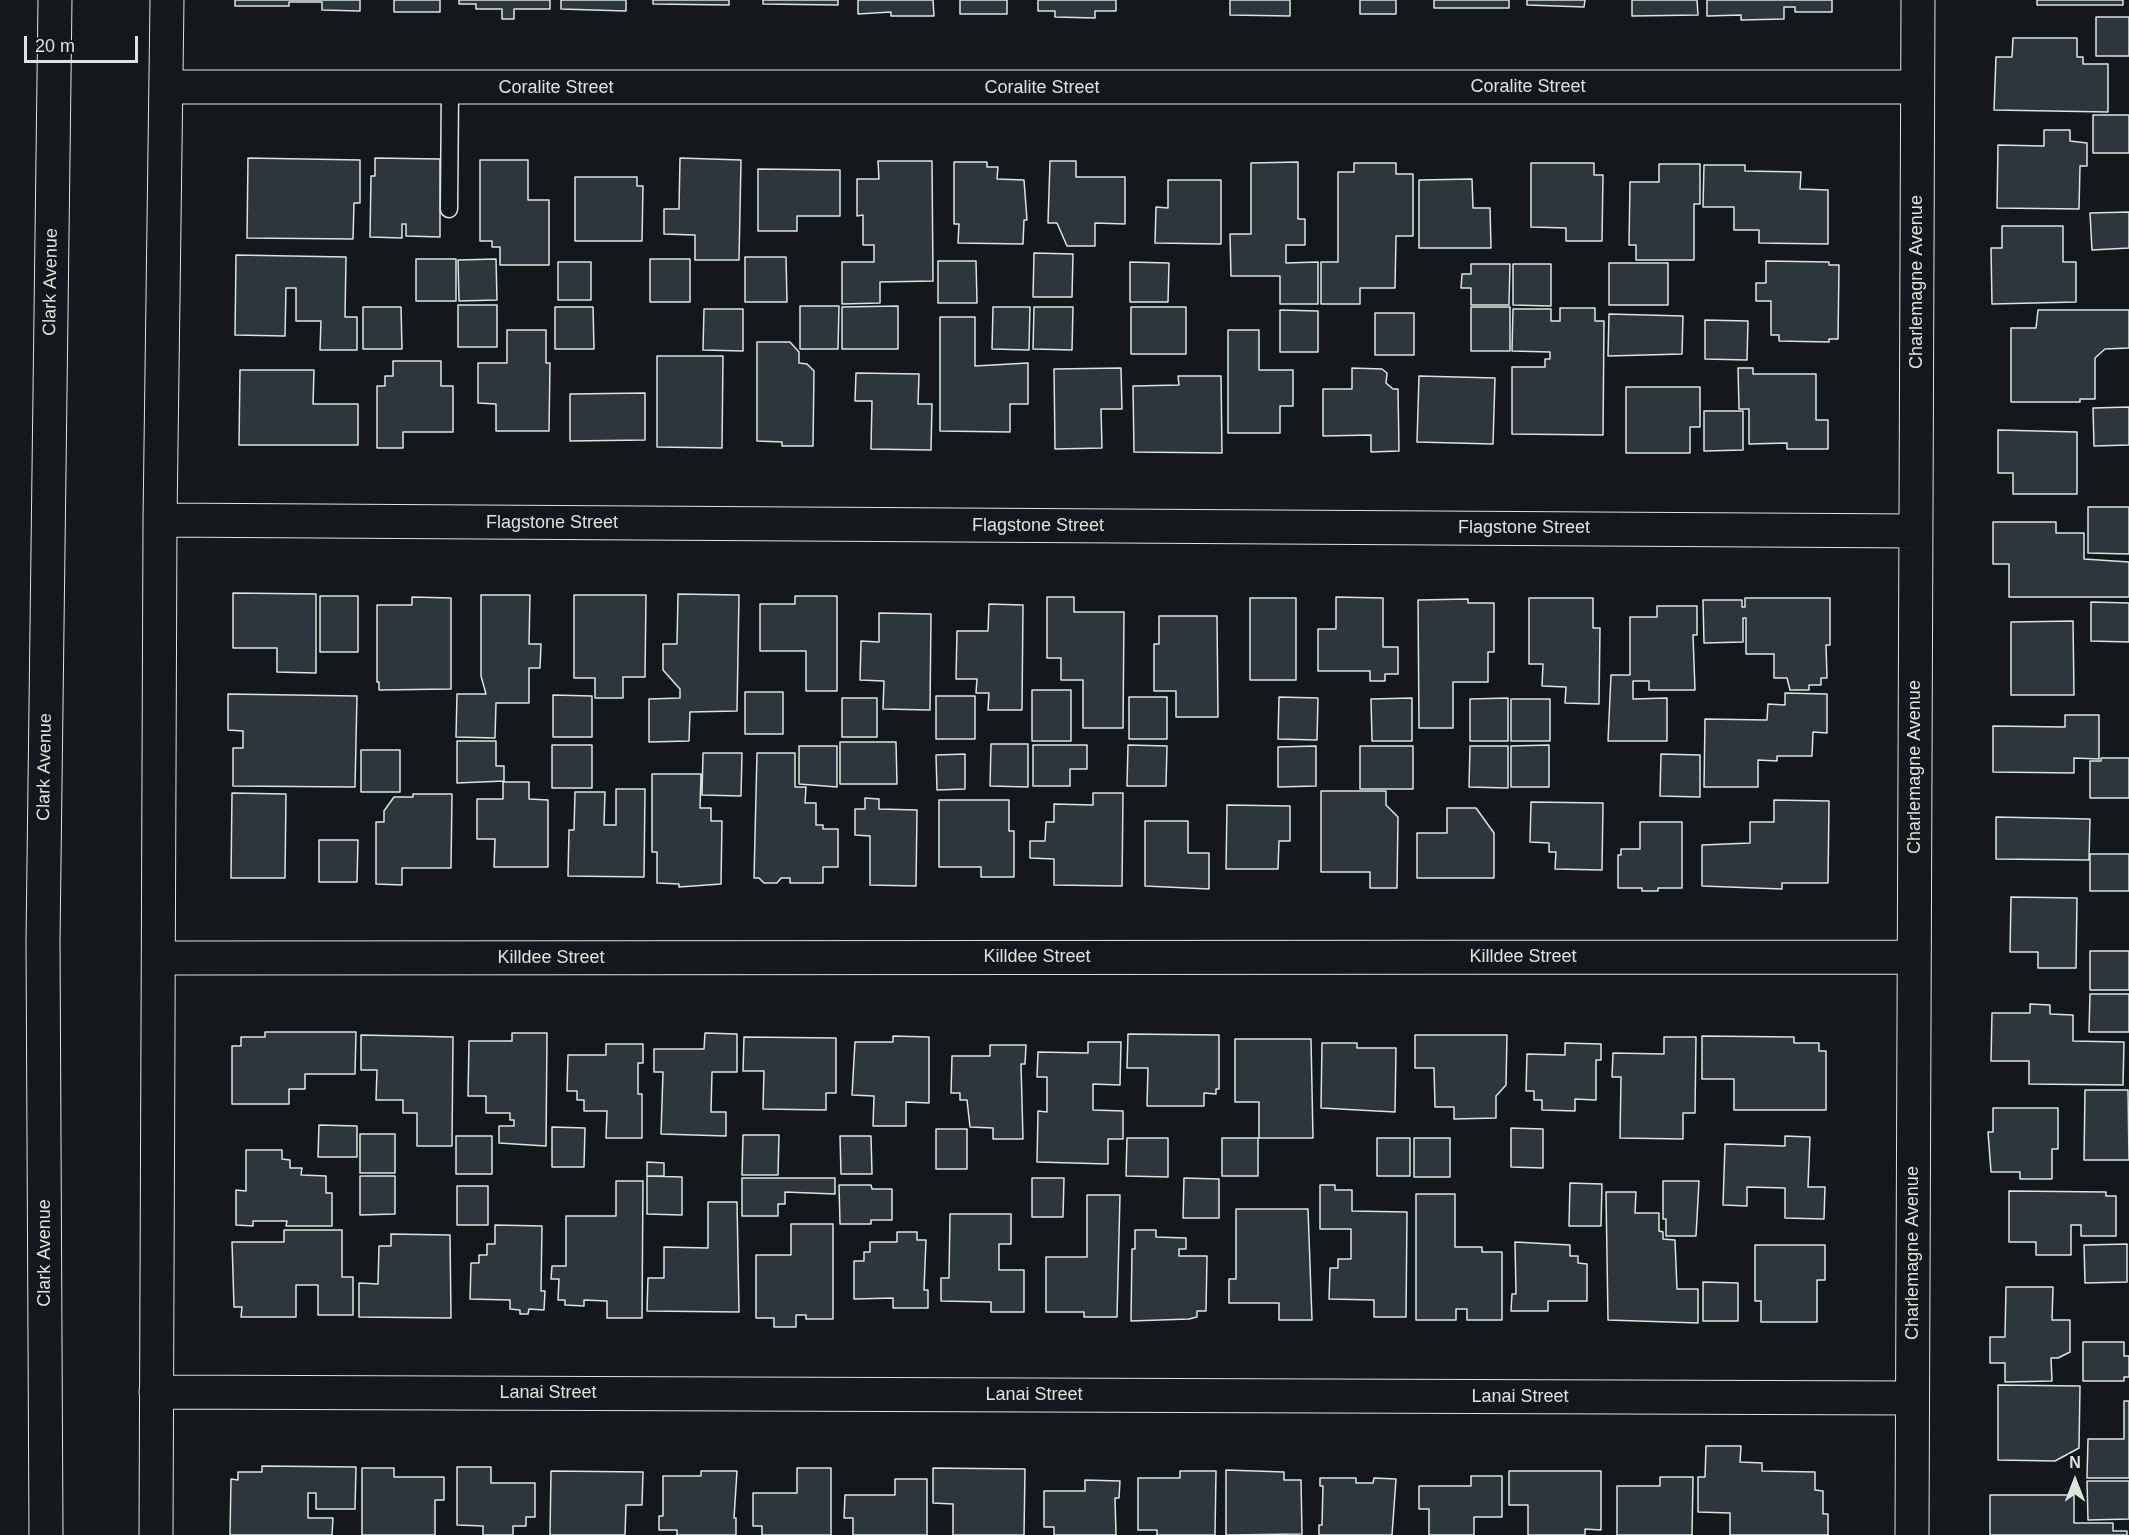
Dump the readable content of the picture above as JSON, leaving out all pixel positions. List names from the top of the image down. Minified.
{"streets":{"street":["Coralite Street","Clark Avenue","Charlemagne Avenue","Flagstone Street","Killdee Street","Lanai Street"]},"crossings":[["Coralite Street","Charlemagne Avenue"],["Charlemagne Avenue","Flagstone Street"],["Charlemagne Avenue","Killdee Street"],["Charlemagne Avenue","Lanai Street"]],"scale_bar":"20 m","north":"top"}
